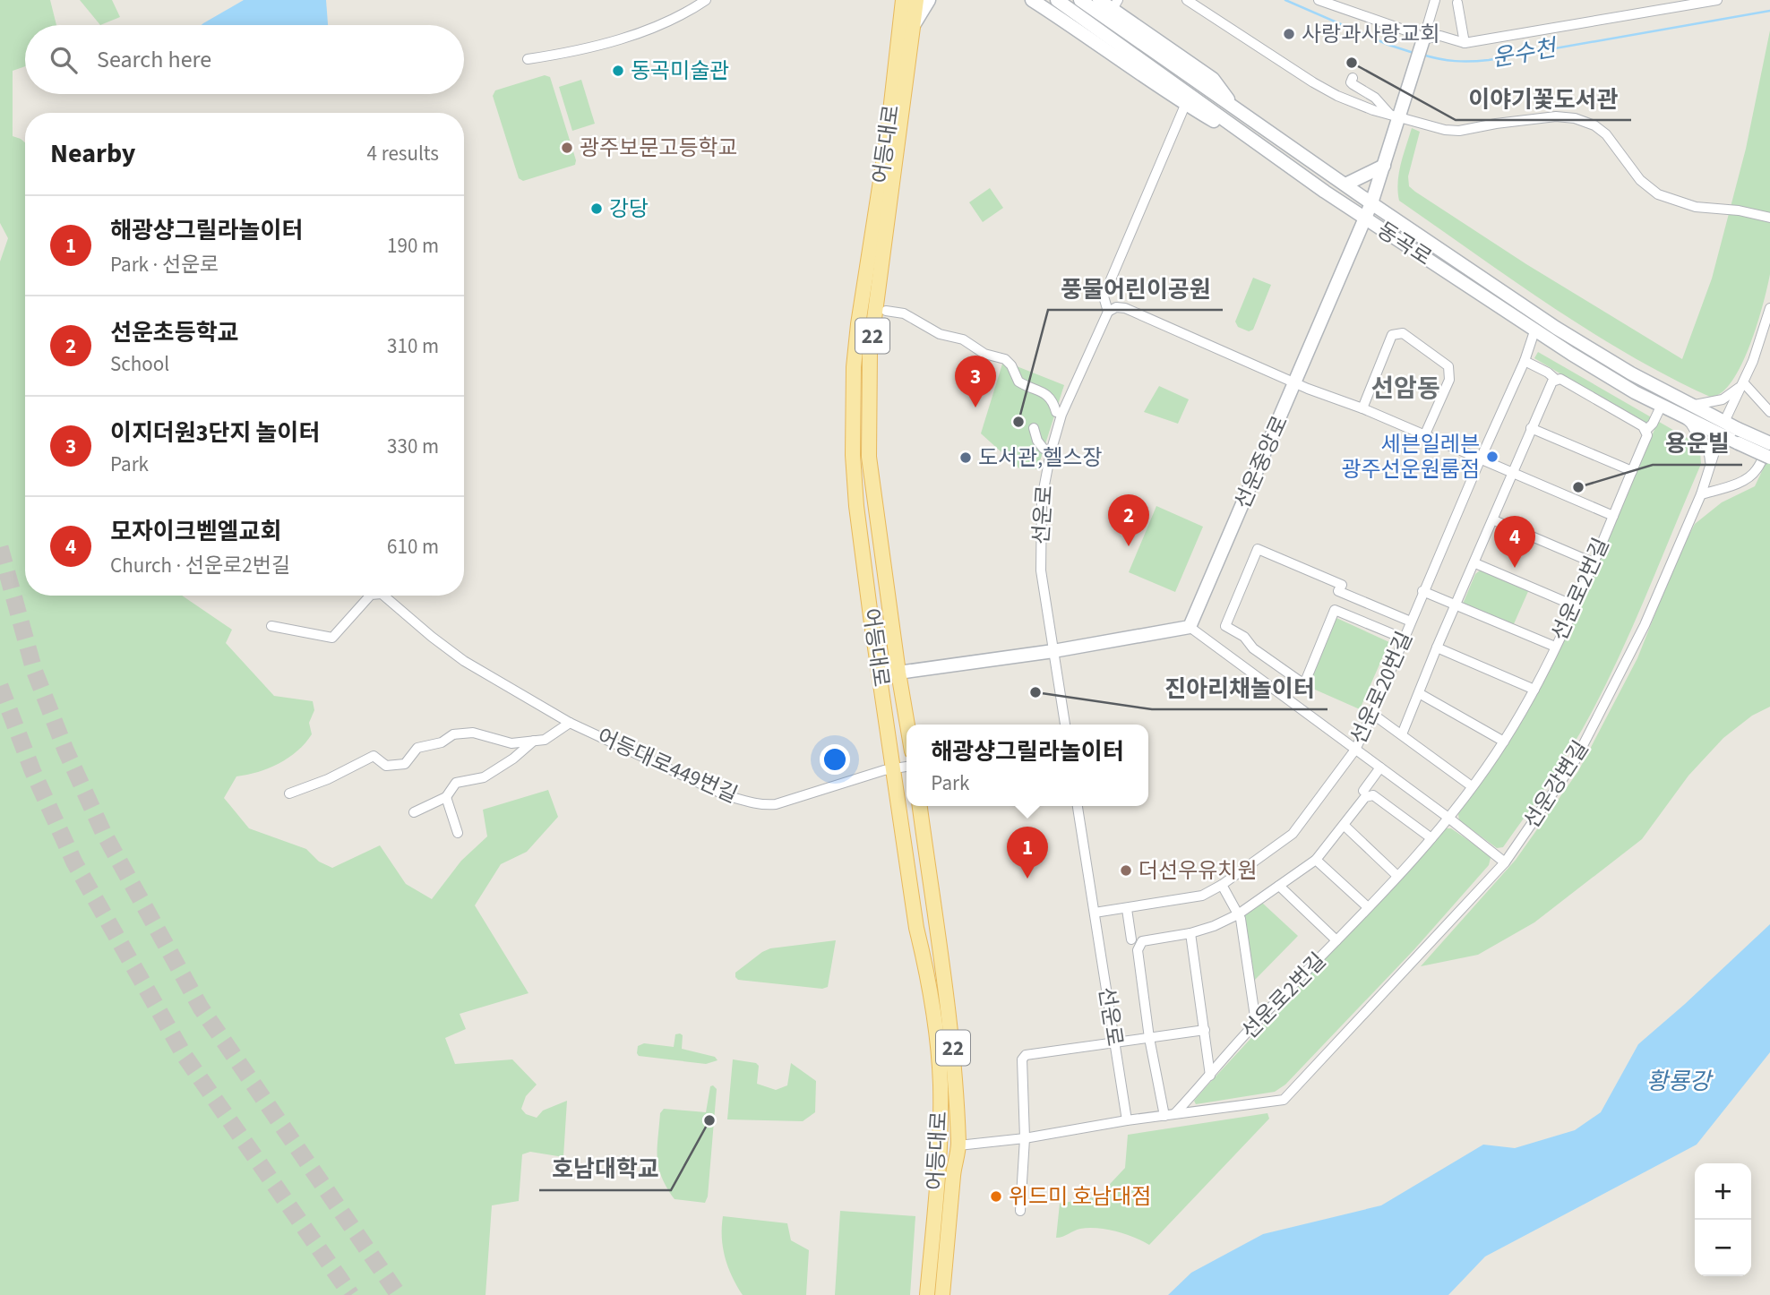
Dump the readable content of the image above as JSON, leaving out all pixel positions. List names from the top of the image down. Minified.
{"streets":{"main road":["어등대로","동곡로","22","선운중앙로"],"street":["선운로","선운로2번길","선운로20번길","어등대로449번길","선운강변길"]},"crossings":[["어등대로","어등대로449번길"],["동곡로","선운중앙로"],["동곡로","선운로2번길"],["동곡로","선운로20번길"],["동곡로","선운강변길"],["선운로","선운로20번길"],["선운로2번길","선운강변길"]],"districts":["선암동"],"water":["운수천","황룡강"],"places":["사랑과사랑교회","이야기꽃도서관","동곡미술관","광주보문고등학교","강당","풍물어린이공원","세븐일레븐 광주선운원룸점","도서관,헬스장","용운빌","진아리채놀이터","더선우유치원","호남대학교","위드미 호남대점"],"page":{"search":"Search here","heading":["Nearby","4 results"],"list":[{"mark":"1","name":"해광샹그릴라놀이터","note":"Park · 선운로","value":"190 m"},{"mark":"2","name":"선운초등학교","note":"School","value":"310 m"},{"mark":"3","name":"이지더원3단지 놀이터","note":"Park","value":"330 m"},{"mark":"4","name":"모자이크벧엘교회","note":"Church · 선운로2번길","value":"610 m"}],"pins":["3","2","4","1"],"popup":["해광샹그릴라놀이터","Park"],"map_buttons":["+","−"]}}
